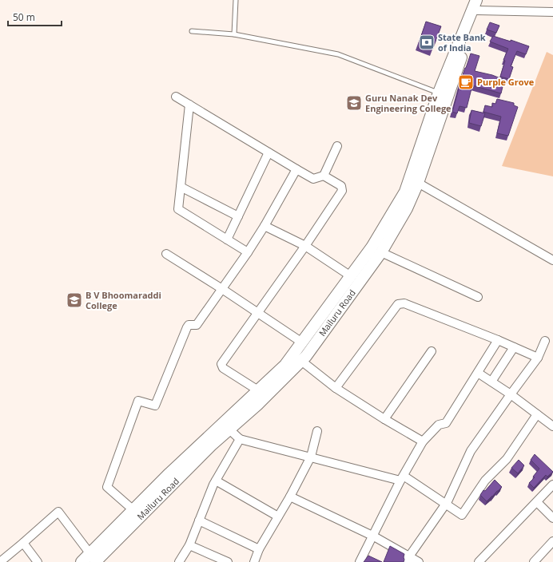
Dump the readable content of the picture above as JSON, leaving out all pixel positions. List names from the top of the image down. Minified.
{"streets":{"street":["Mailuru Road"]},"places":{"bank":["State Bank of India"],"cafe":["Purple Grove"],"school or university":["Guru Nanak Dev Engineering College","B V Bhoomaraddi College"]},"scale_bar":"50 m"}
